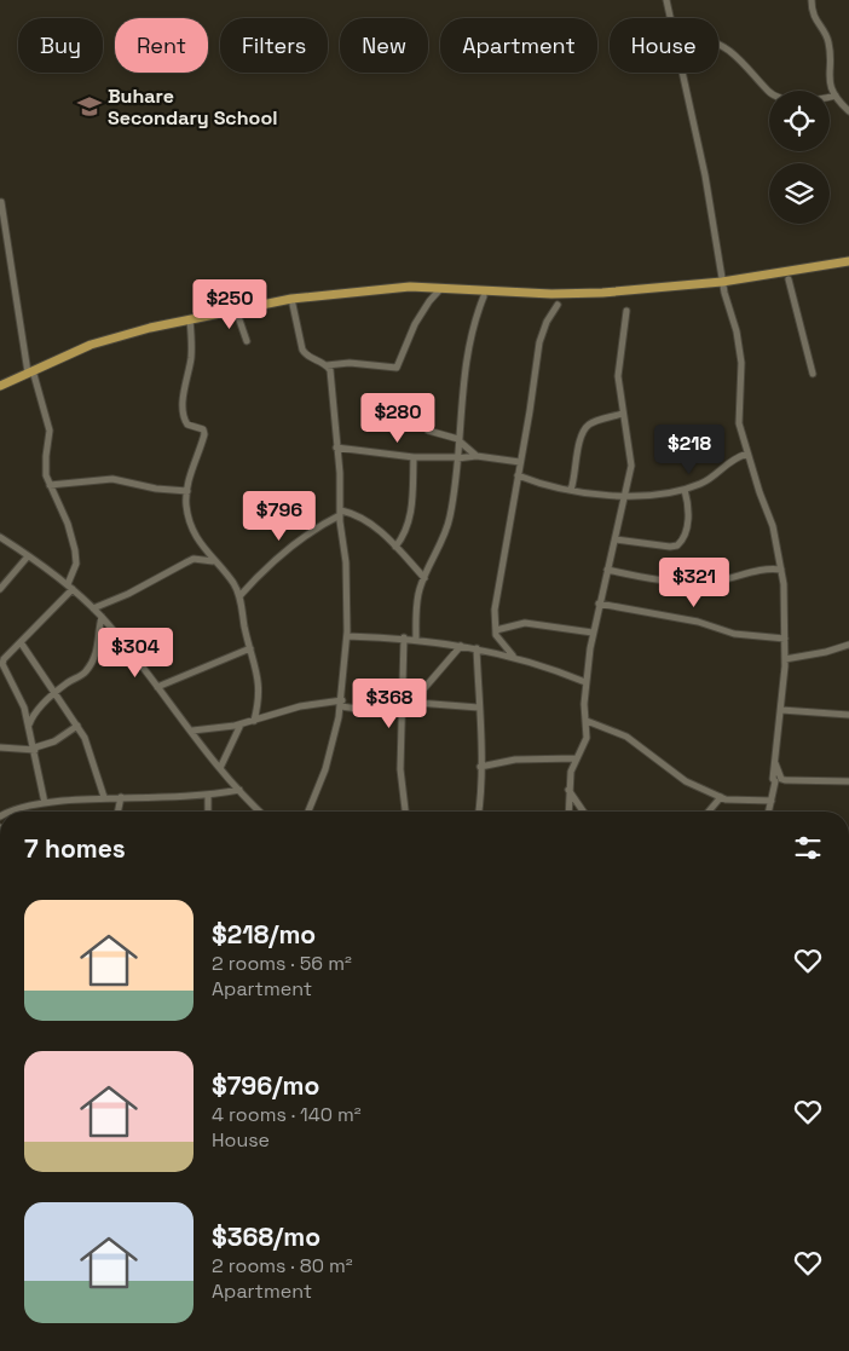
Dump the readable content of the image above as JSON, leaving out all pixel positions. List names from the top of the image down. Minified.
{"places":{"school or university":["Buhare Secondary School"]},"page":{"chip":["Buy","Rent","Filters","New","Apartment","House"],"price":["$250","$280","$218","$796","$321","$304","$368"],"heading":"7 homes","list":[{"name":"$218/mo","note":"2 rooms · 56 m² · Apartment"},{"name":"$796/mo","note":"4 rooms · 140 m² · House"},{"name":"$368/mo","note":"2 rooms · 80 m² · Apartment"}]}}
